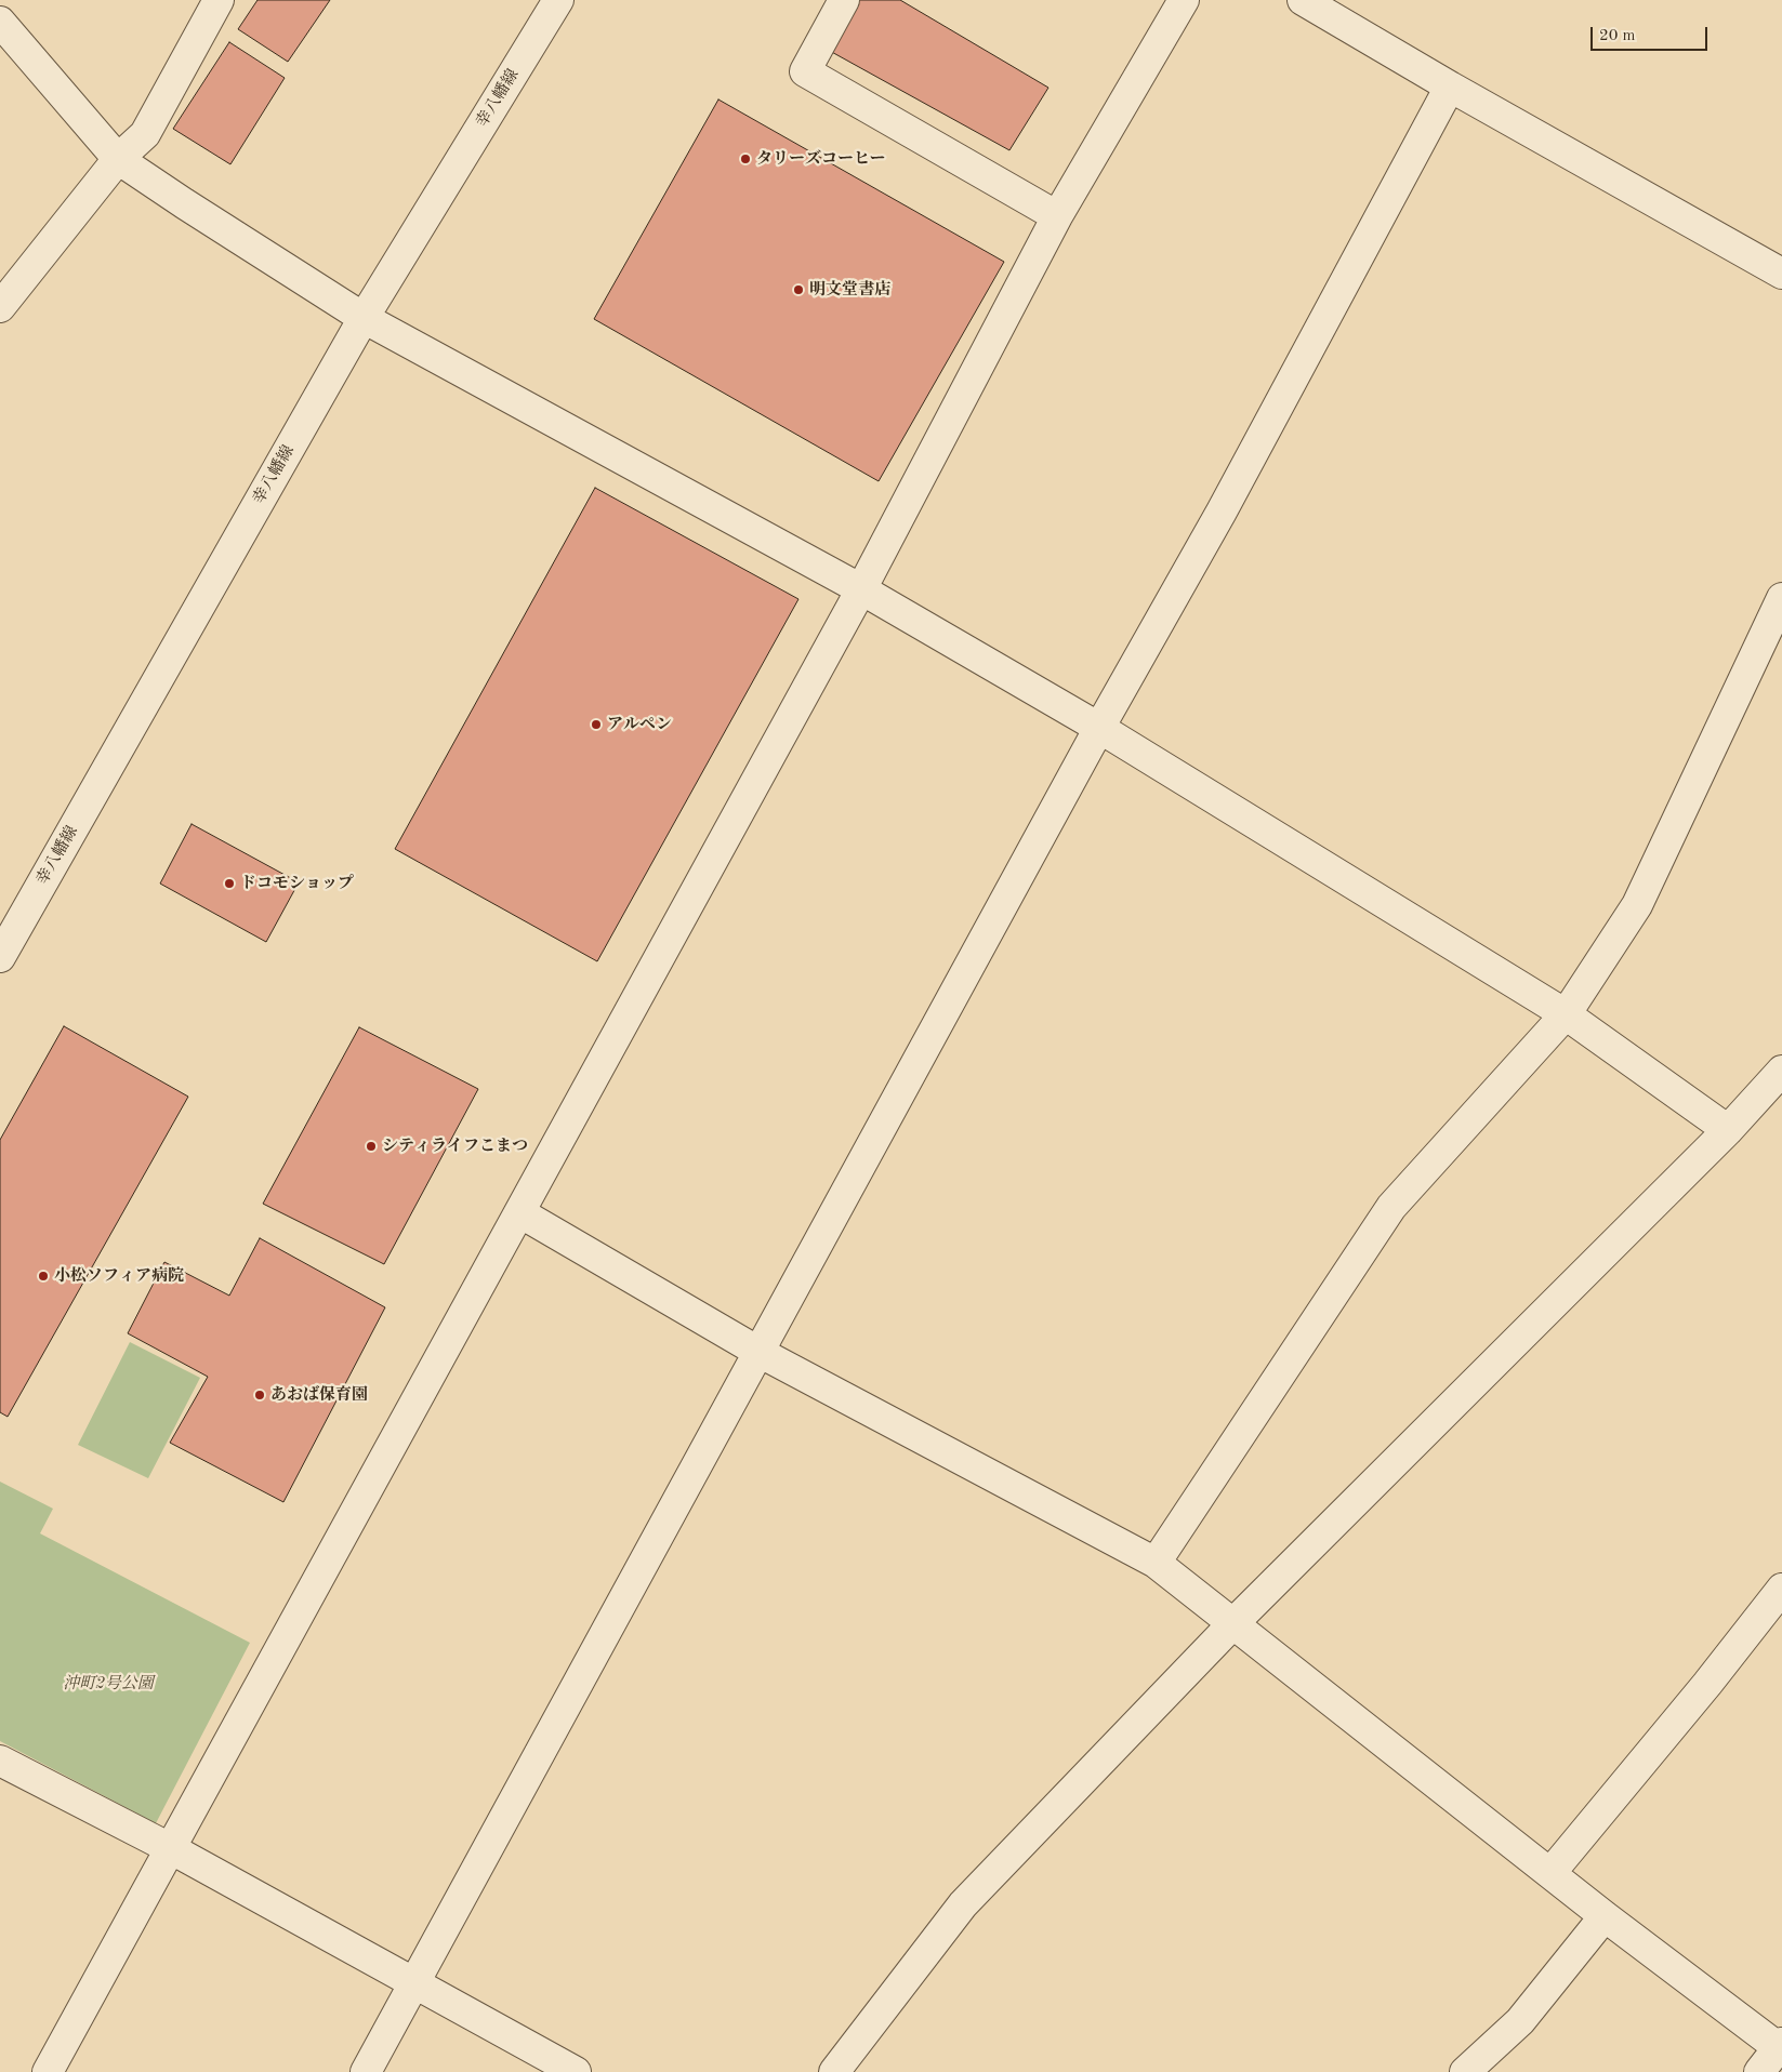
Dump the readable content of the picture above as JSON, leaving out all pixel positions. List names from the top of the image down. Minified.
{"streets":{"street":["幸八幡線"]},"parks":["沖町2号公園"],"places":["タリーズコーヒー","明文堂書店","アルペン","ドコモショップ","シティライフこまつ","小松ソフィア病院","あおば保育園"],"scale_bar":"20 m"}
